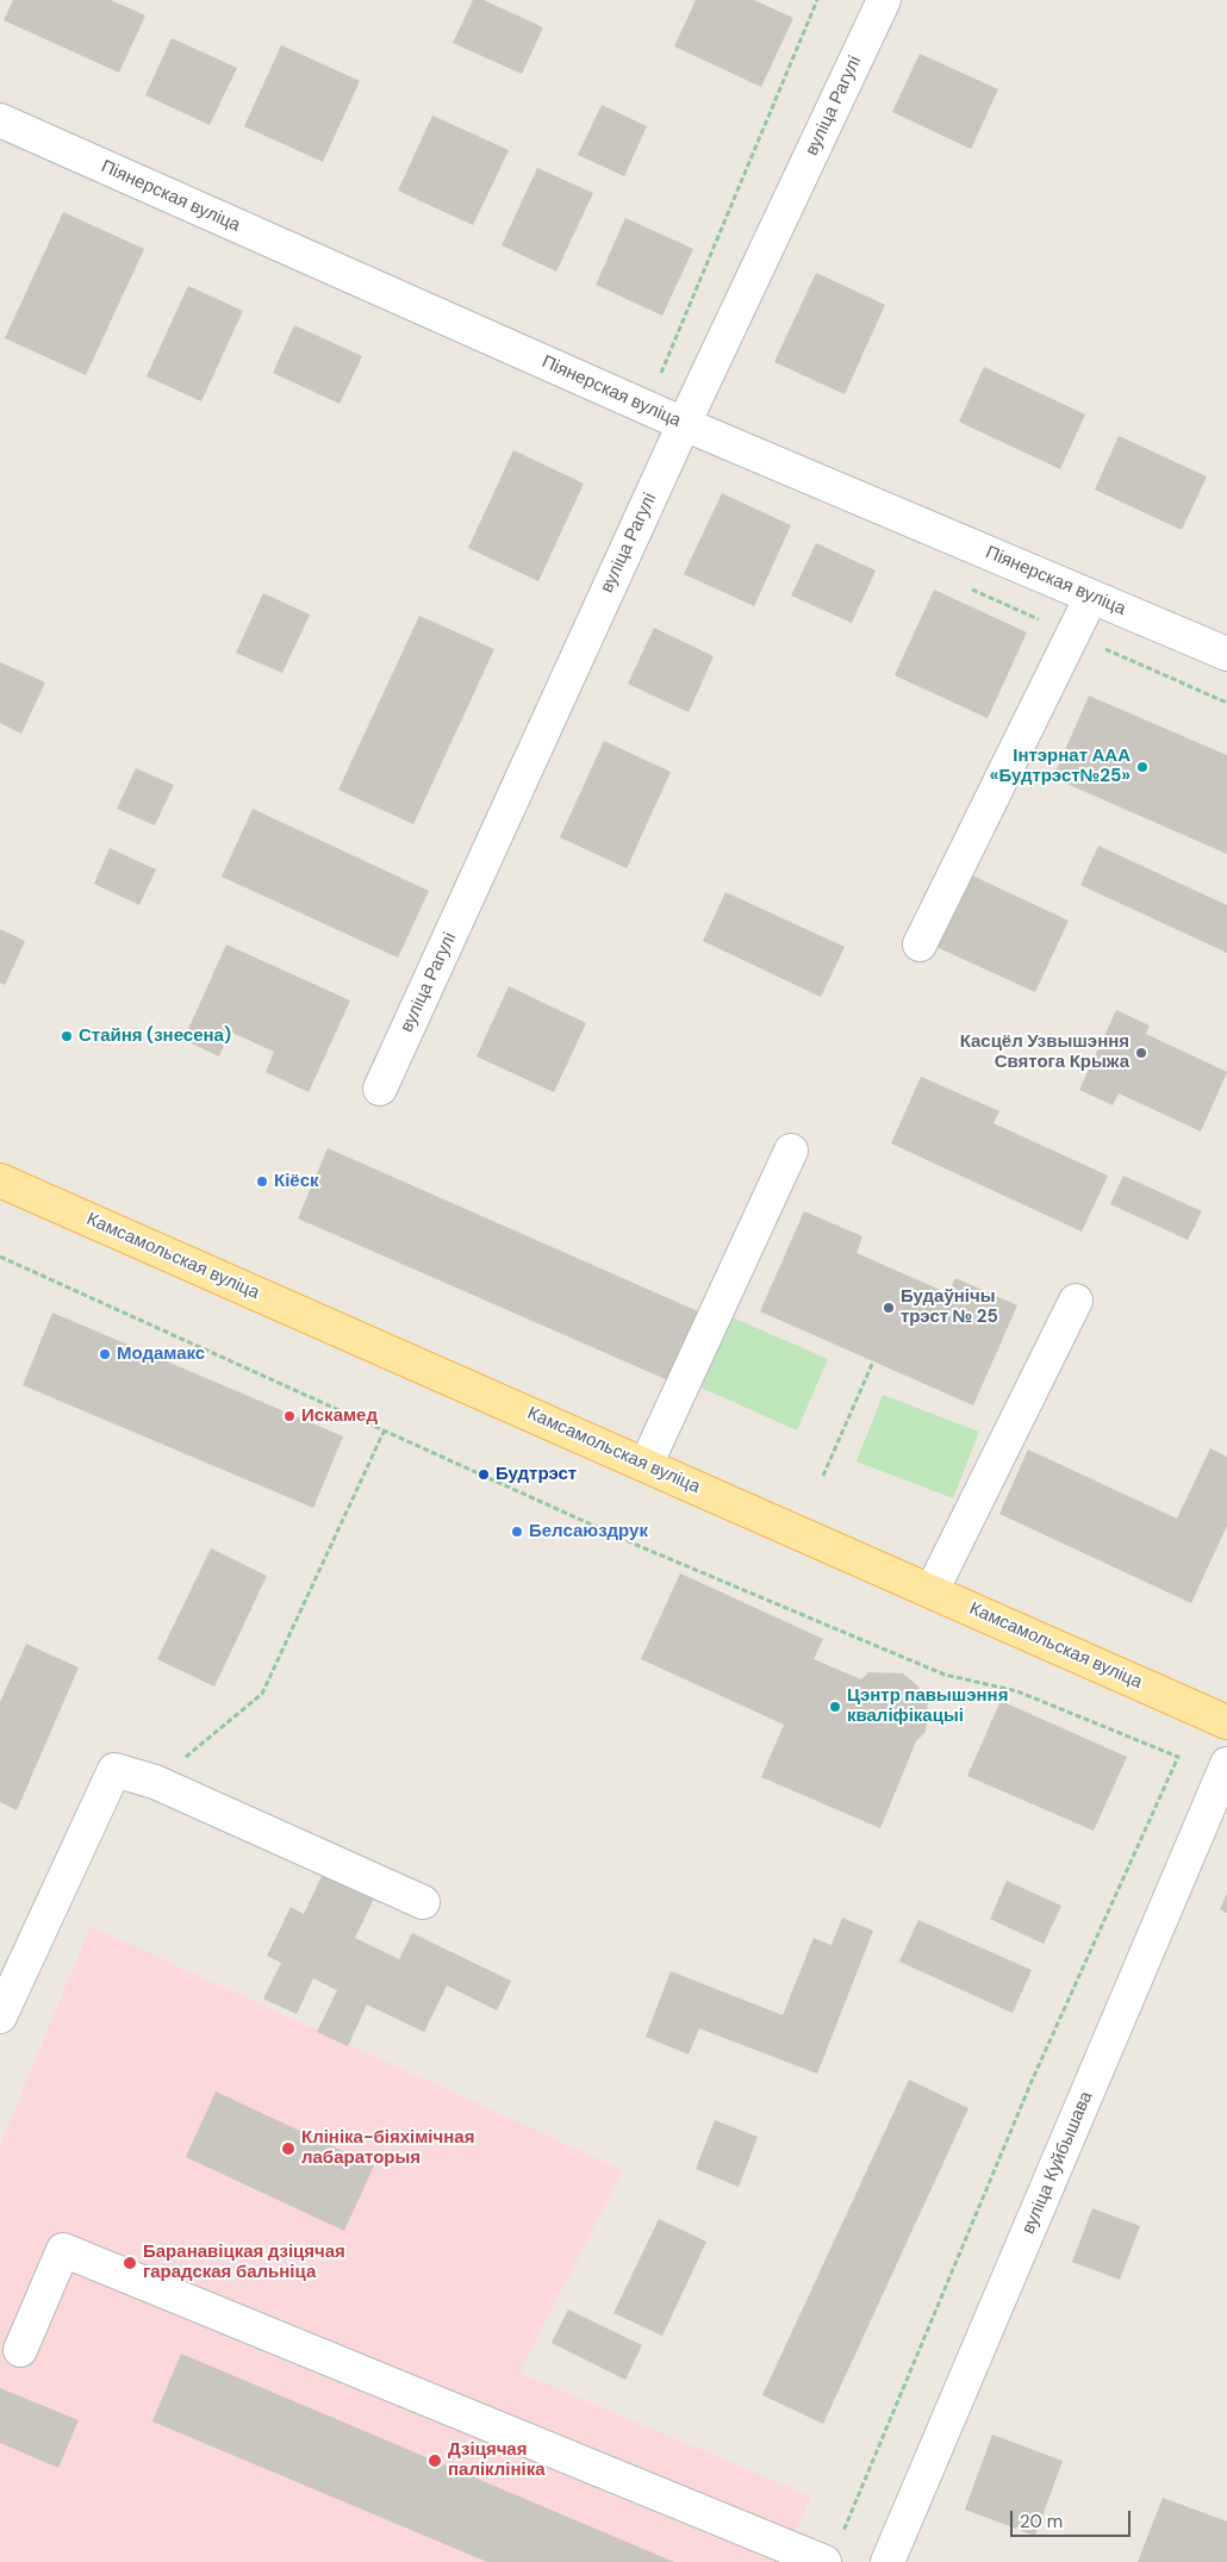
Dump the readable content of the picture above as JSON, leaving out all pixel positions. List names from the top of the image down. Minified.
{"streets":{"main road":["Камсамольская вуліца"],"street":["вуліца Рагулі","Піянерская вуліца","вуліца Куйбышава"]},"crossings":[["вуліца Рагулі","Піянерская вуліца"]],"places":["Інтэрнат ААА «Будтрэст№25»","Стайня (знесена)","Касцёл Узвышэння Святога Крыжа","Кіёск","Будаўнічы трэст № 25","Модамакс","Искамед","Будтрэст","Белсаюздрук","Цэнтр павышэння кваліфікацыі","Клініка-біяхімічная лабараторыя","Баранавіцкая дзіцячая гарадская бальніца","Дзіцячая паліклініка"],"scale_bar":"20 m"}
